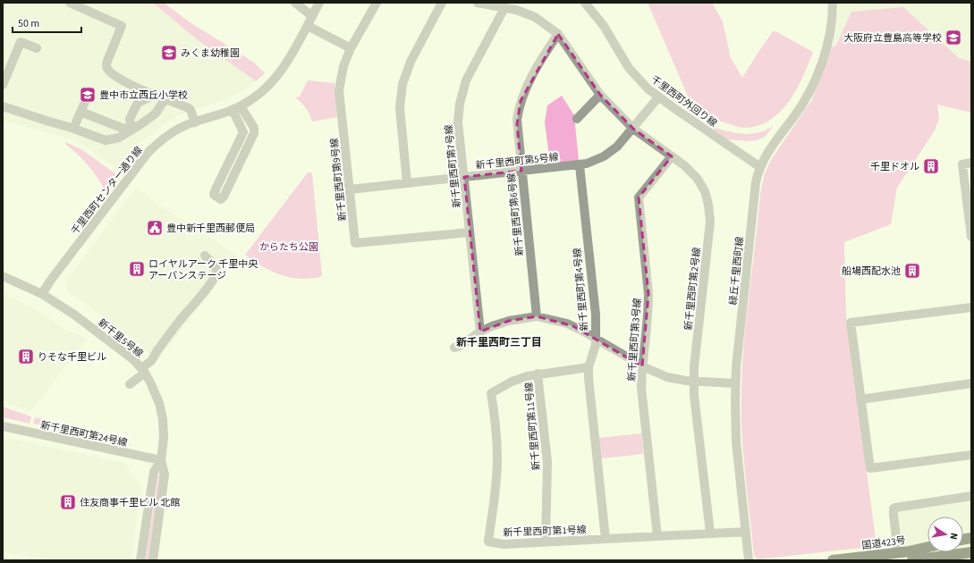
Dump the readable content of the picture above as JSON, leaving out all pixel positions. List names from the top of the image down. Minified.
{"streets":{"highway":["国道423号"],"street":["千里西町外回り線","新千里西町第5号線","新千里西町第7号線","新千里西町第9号線","千里西町センター通り線","新千里西町第6号線","緑丘千里西町線","新千里西町第2号線","新千里西町第4号線","新千里5号線","新千里西町第3号線","新千里西町第11号線","新千里西町第24号線","新千里西町第1号線"]},"crossings":[["千里西町外回り線","新千里西町第5号線"],["千里西町外回り線","緑丘千里西町線"],["新千里西町第5号線","新千里西町第7号線"],["新千里西町第5号線","新千里西町第9号線"],["新千里西町第5号線","新千里西町第6号線"],["新千里西町第5号線","新千里西町第2号線"],["新千里西町第5号線","新千里西町第4号線"],["新千里西町第7号線","新千里西町第9号線"],["新千里西町第7号線","新千里西町第2号線"],["千里西町センター通り線","新千里5号線"],["新千里西町第6号線","新千里西町第2号線"],["緑丘千里西町線","新千里西町第1号線"],["新千里西町第2号線","新千里西町第3号線"],["新千里西町第2号線","新千里西町第1号線"],["新千里西町第4号線","新千里西町第1号線"],["新千里5号線","新千里西町第24号線"],["新千里西町第3号線","新千里西町第1号線"],["新千里西町第11号線","新千里西町第1号線"]],"districts":["新千里西町三丁目"],"parks":["からたち公園"],"places":{"school or university":["大阪府立豊島高等学校","みくま幼稚園","豊中市立西丘小学校"],"building":["千里ドオル","ロイヤルアーク 千里中央 アーバンステージ","船場西配水池","りそな千里ビル","住友商事千里ビル 北館"],"public building":["豊中新千里西郵便局"]},"scale_bar":"50 m","north":"right"}
